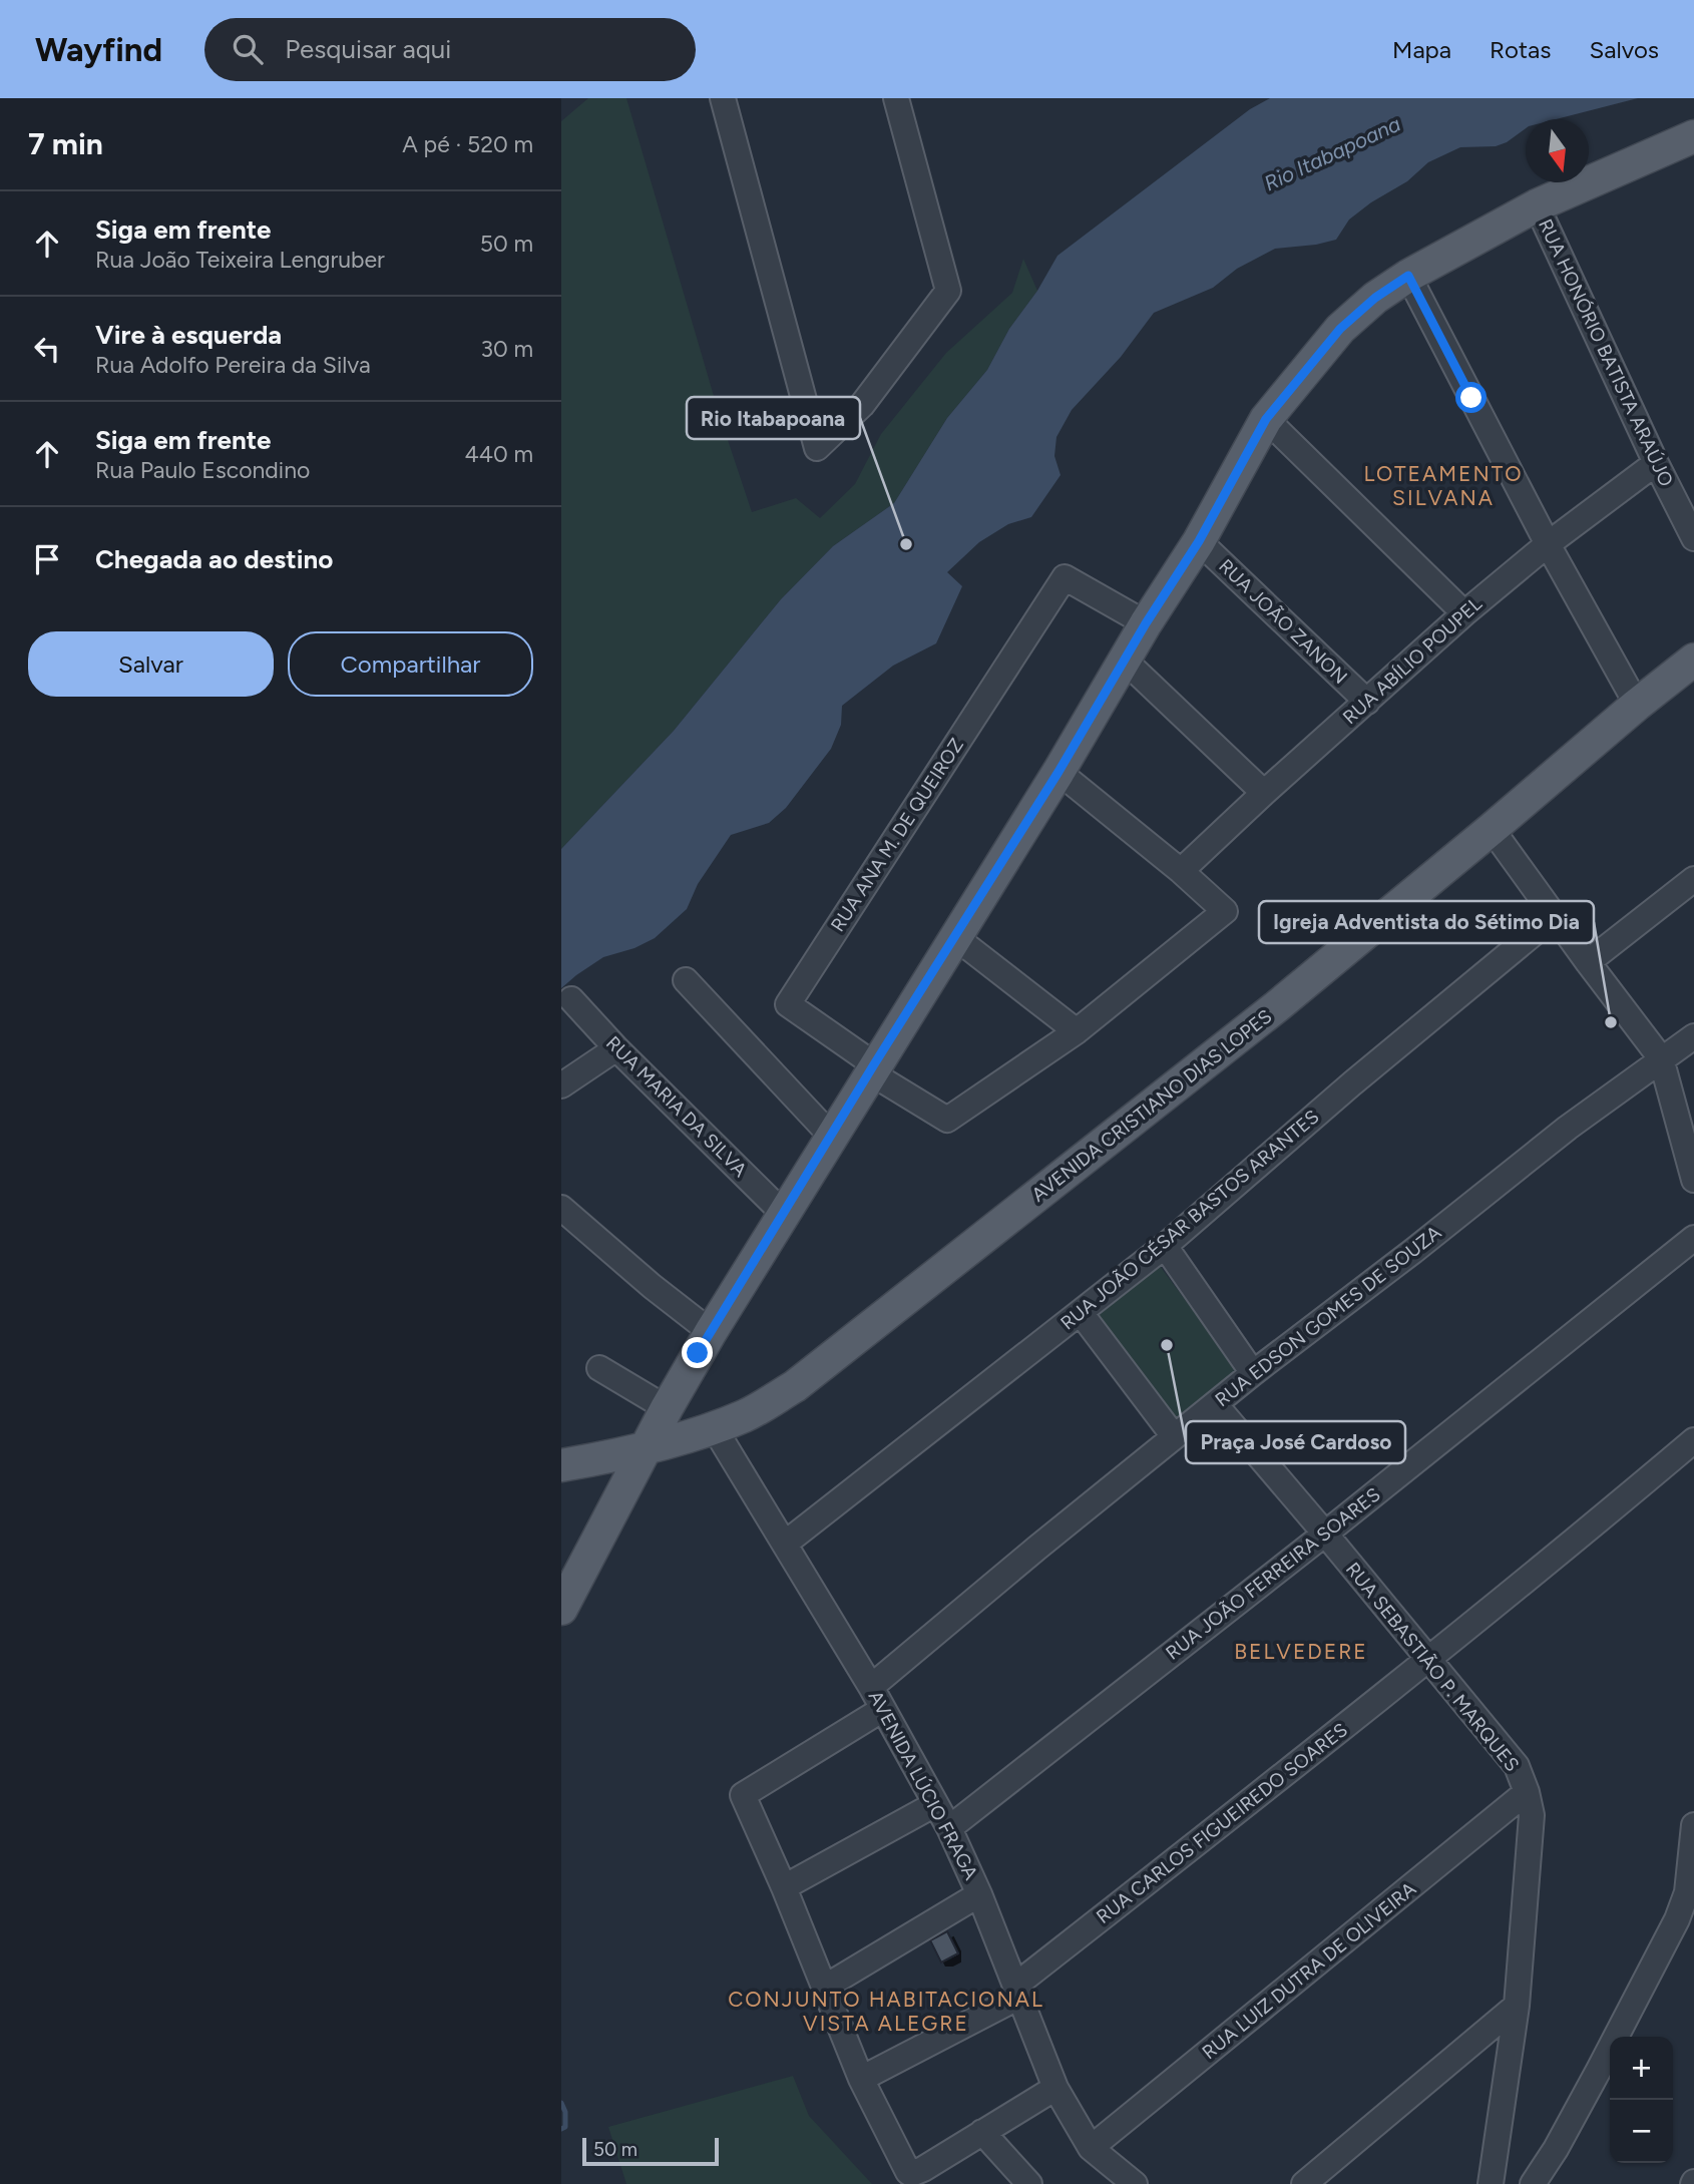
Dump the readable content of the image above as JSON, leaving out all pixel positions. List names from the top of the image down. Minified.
{"streets":{"main road":["AVENIDA CRISTIANO DIAS LOPES"],"street":["RUA HONÓRIO BATISTA ARAÚJO","RUA JOÃO ZANON","RUA ABÍLIO POUPEL","RUA ANA M. DE QUEIROZ","RUA MARIA DA SILVA","RUA JOÃO CÉSAR BASTOS ARANTES","RUA EDSON GOMES DE SOUZA","RUA JOÃO FERREIRA SOARES","RUA SEBASTIÃO P. MARQUES","AVENIDA LÚCIO FRAGA","RUA CARLOS FIGUEIREDO SOARES","RUA LUIZ DUTRA DE OLIVEIRA"]},"crossings":[["RUA HONÓRIO BATISTA ARAÚJO","RUA ABÍLIO POUPEL"],["RUA JOÃO ZANON","RUA ABÍLIO POUPEL"],["AVENIDA CRISTIANO DIAS LOPES","AVENIDA LÚCIO FRAGA"],["RUA JOÃO CÉSAR BASTOS ARANTES","AVENIDA LÚCIO FRAGA"],["RUA EDSON GOMES DE SOUZA","RUA SEBASTIÃO P. MARQUES"],["RUA EDSON GOMES DE SOUZA","AVENIDA LÚCIO FRAGA"],["RUA JOÃO FERREIRA SOARES","RUA SEBASTIÃO P. MARQUES"],["RUA JOÃO FERREIRA SOARES","AVENIDA LÚCIO FRAGA"],["RUA SEBASTIÃO P. MARQUES","RUA CARLOS FIGUEIREDO SOARES"],["RUA SEBASTIÃO P. MARQUES","RUA LUIZ DUTRA DE OLIVEIRA"],["AVENIDA LÚCIO FRAGA","RUA CARLOS FIGUEIREDO SOARES"],["AVENIDA LÚCIO FRAGA","RUA LUIZ DUTRA DE OLIVEIRA"]],"districts":["LOTEAMENTO SILVANA","BELVEDERE","CONJUNTO HABITACIONAL VISTA ALEGRE"],"water":["Rio Itabapoana"],"places":["Rio Itabapoana","Igreja Adventista do Sétimo Dia","Praça José Cardoso"],"scale_bar":"50 m","north":"bottom","page":{"header":"Wayfind","search":"Pesquisar aqui","nav":["Mapa","Rotas","Salvos"],"heading":["7 min","A pé · 520 m"],"list":[["Siga em frente","Rua João Teixeira Lengruber","50 m"],["Vire à esquerda","Rua Adolfo Pereira da Silva","30 m"],["Siga em frente","Rua Paulo Escondino","440 m"],"Chegada ao destino"],"buttons":["Salvar","Compartilhar"],"map_buttons":["+","−"],"scale":"50 m"}}
